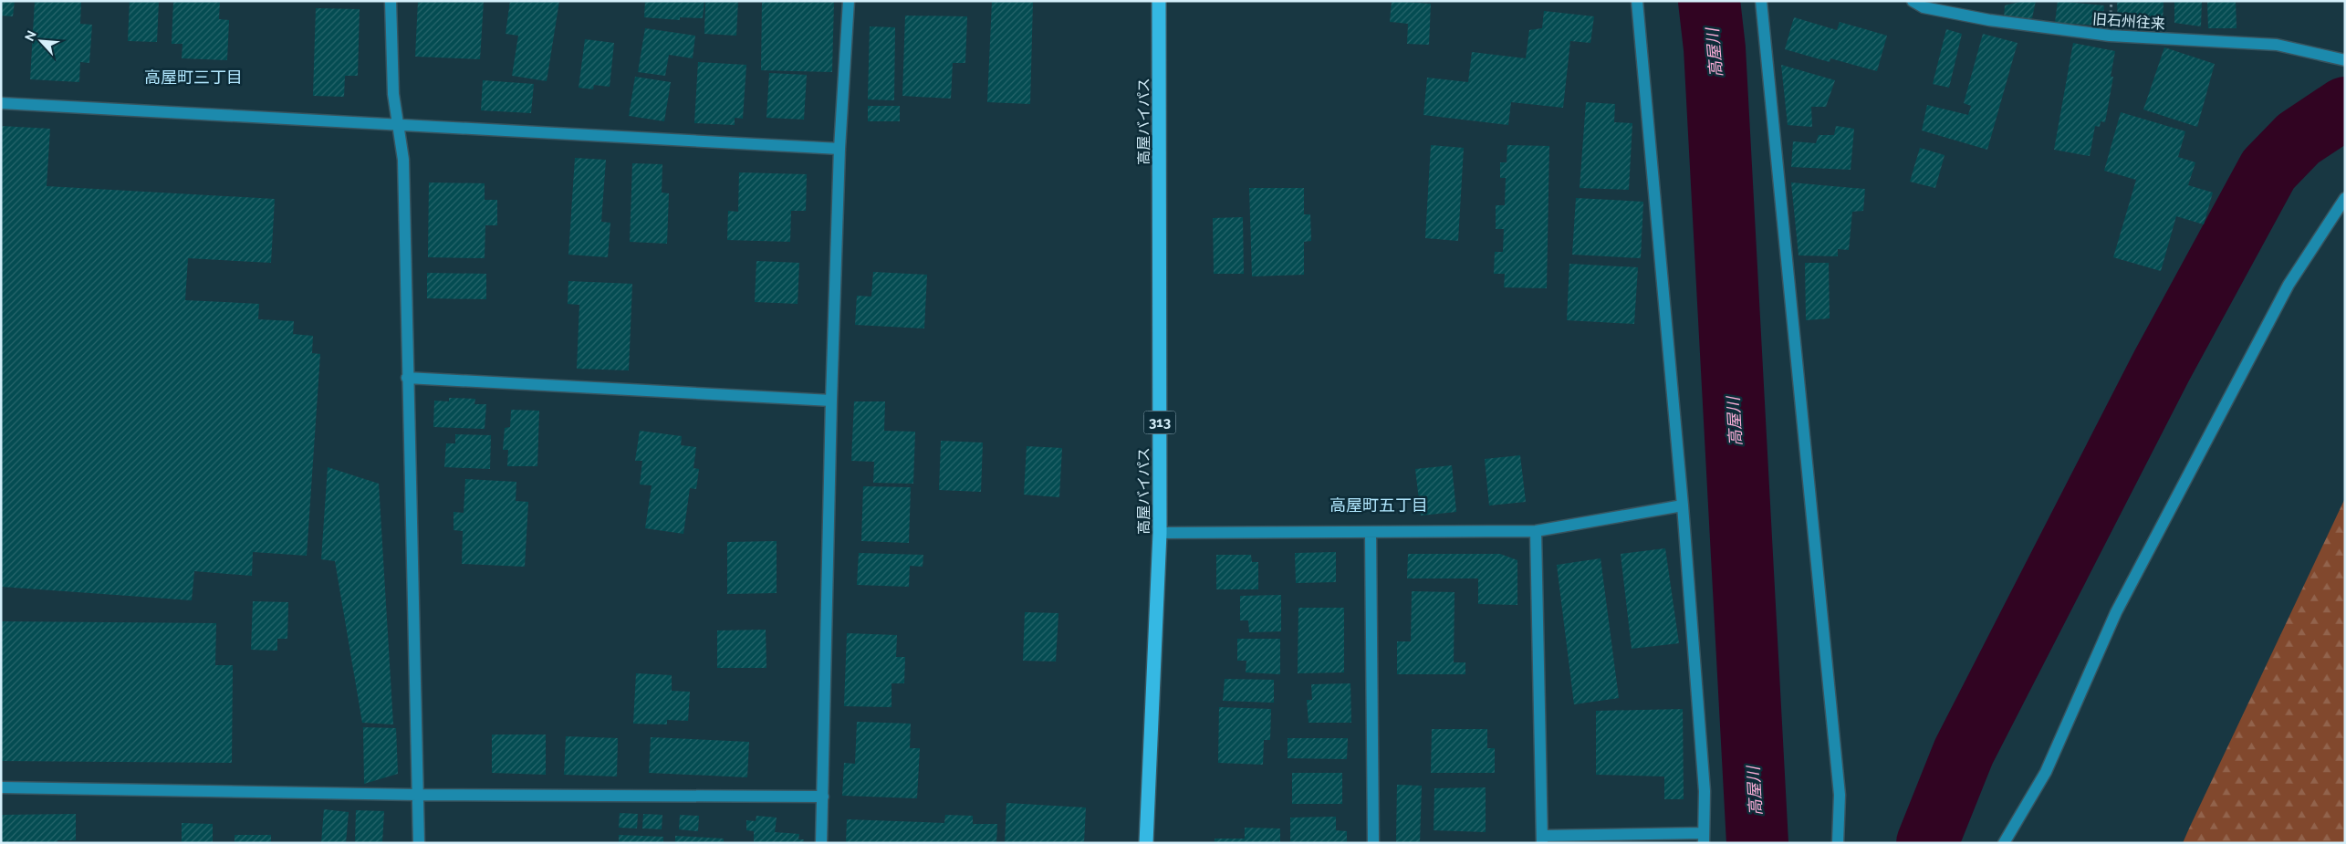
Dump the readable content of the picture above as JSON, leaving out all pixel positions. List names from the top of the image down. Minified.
{"streets":{"highway":["高屋バイパス","313"],"street":["旧石州往来"]},"districts":["高屋町三丁目","高屋町五丁目"],"water":["高屋川"],"north":"top left"}
